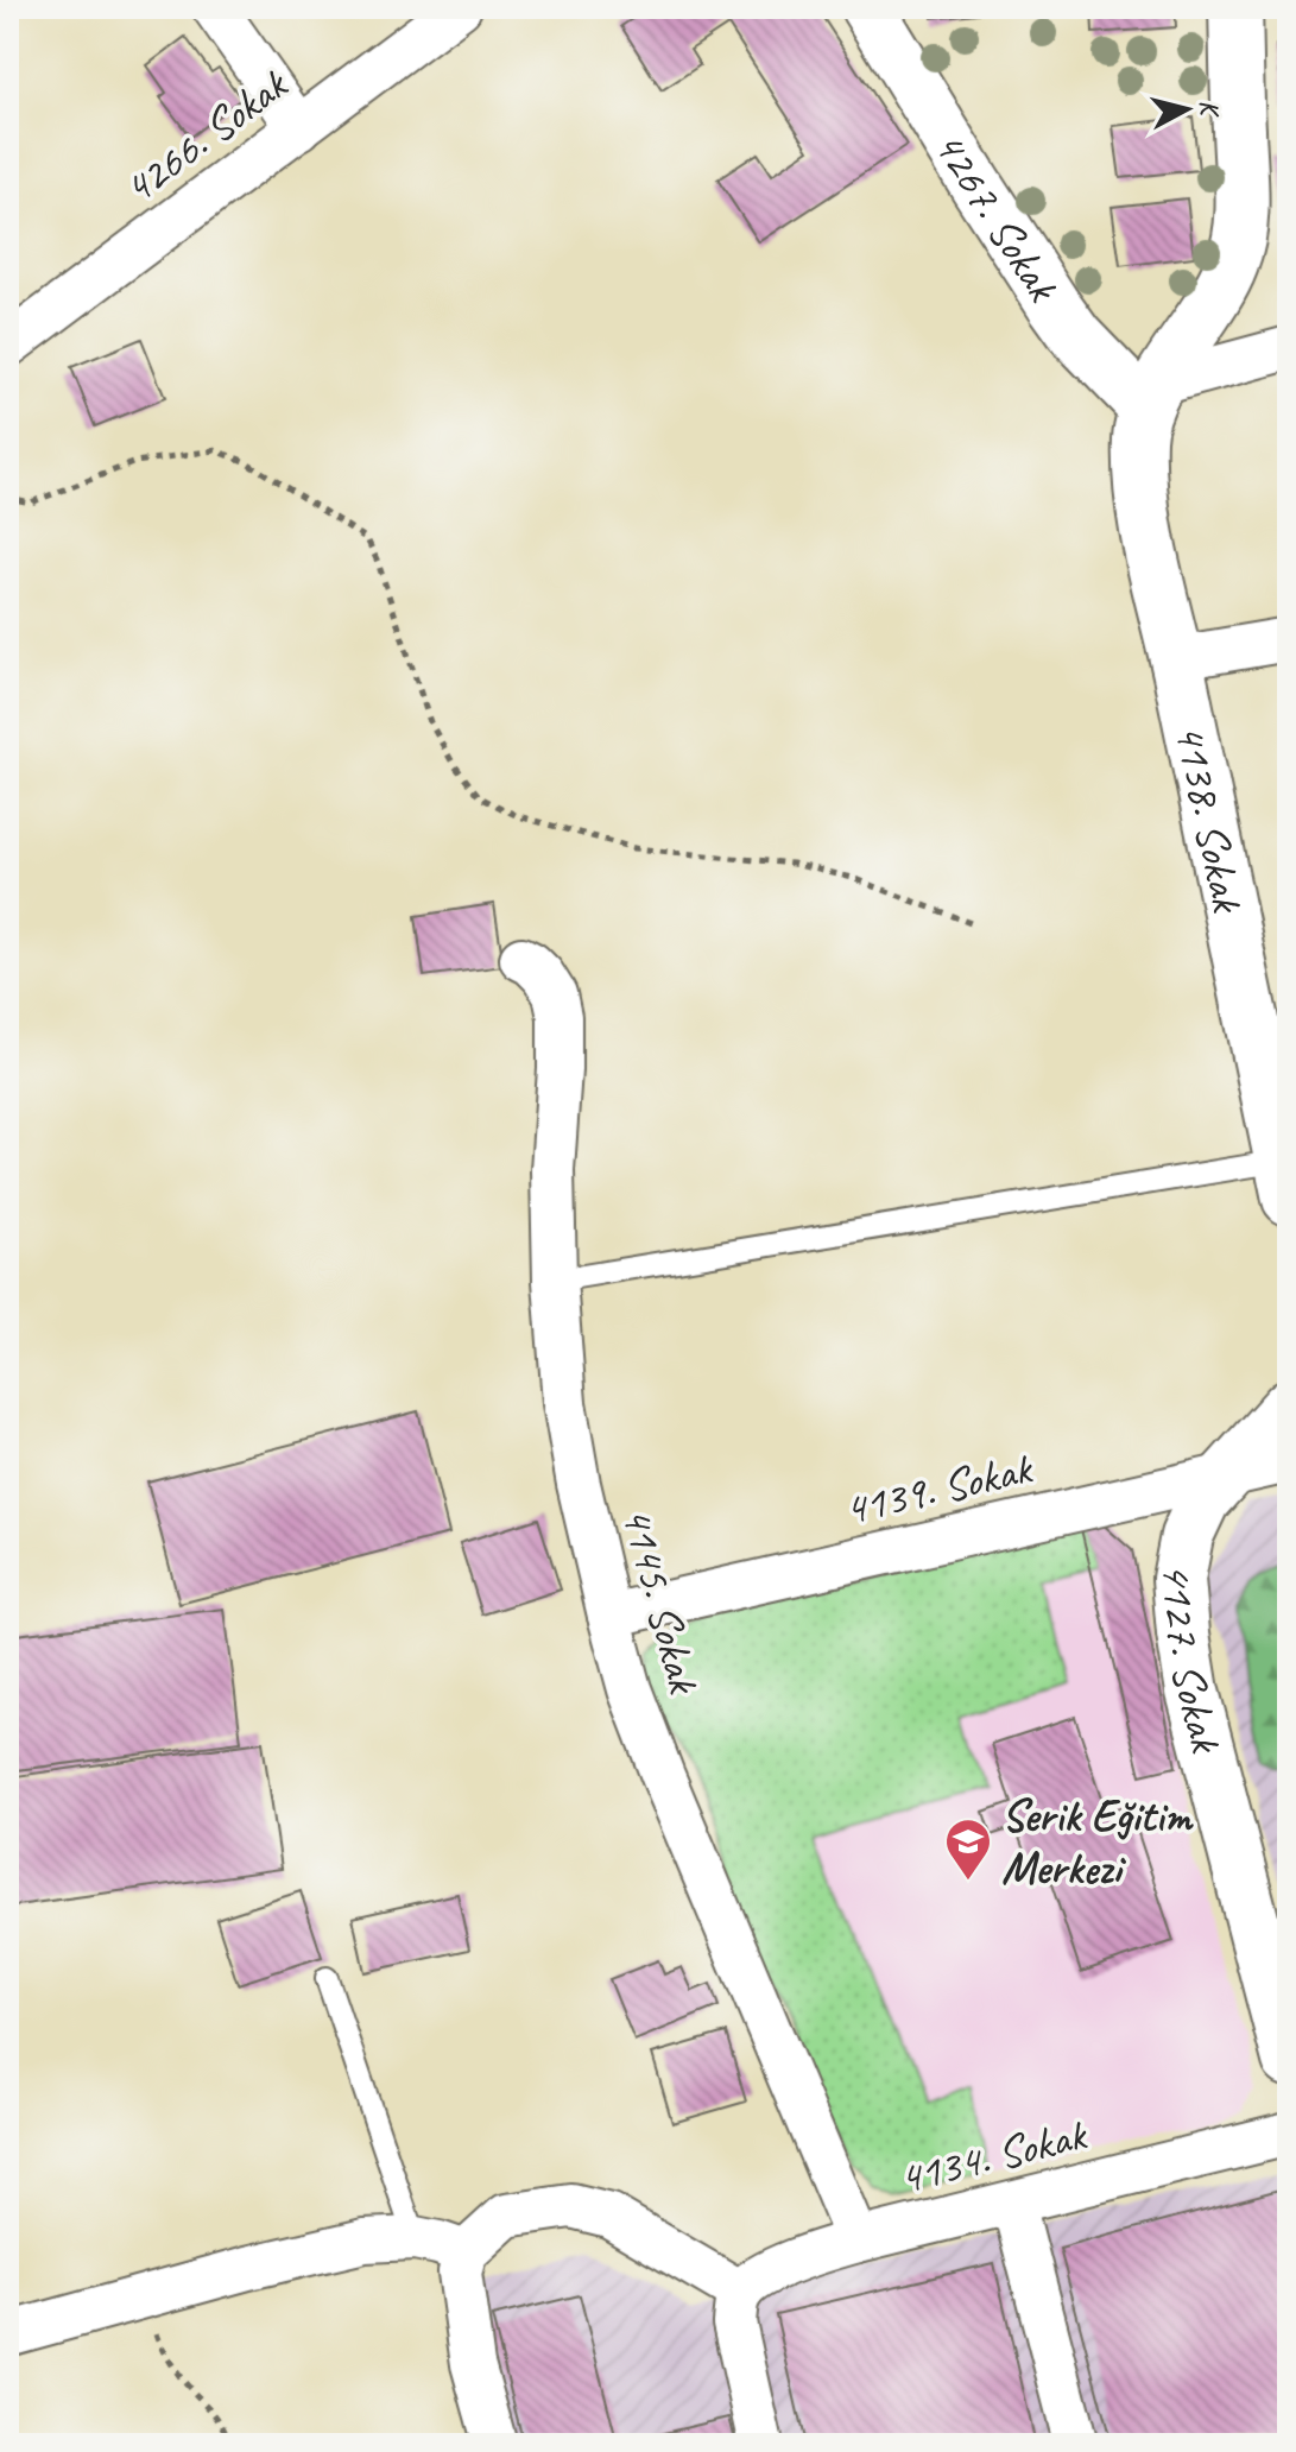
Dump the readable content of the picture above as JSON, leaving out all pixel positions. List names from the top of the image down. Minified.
{"streets":{"street":["4266. Sokak","4267. Sokak","4138. Sokak","4139. Sokak","4145. Sokak","4127. Sokak","4134. Sokak"]},"crossings":[["4267. Sokak","4138. Sokak"],["4139. Sokak","4145. Sokak"],["4139. Sokak","4127. Sokak"],["4145. Sokak","4134. Sokak"]],"places":{"school or university":["Serik Eğitim Merkezi"]},"north":"right"}
